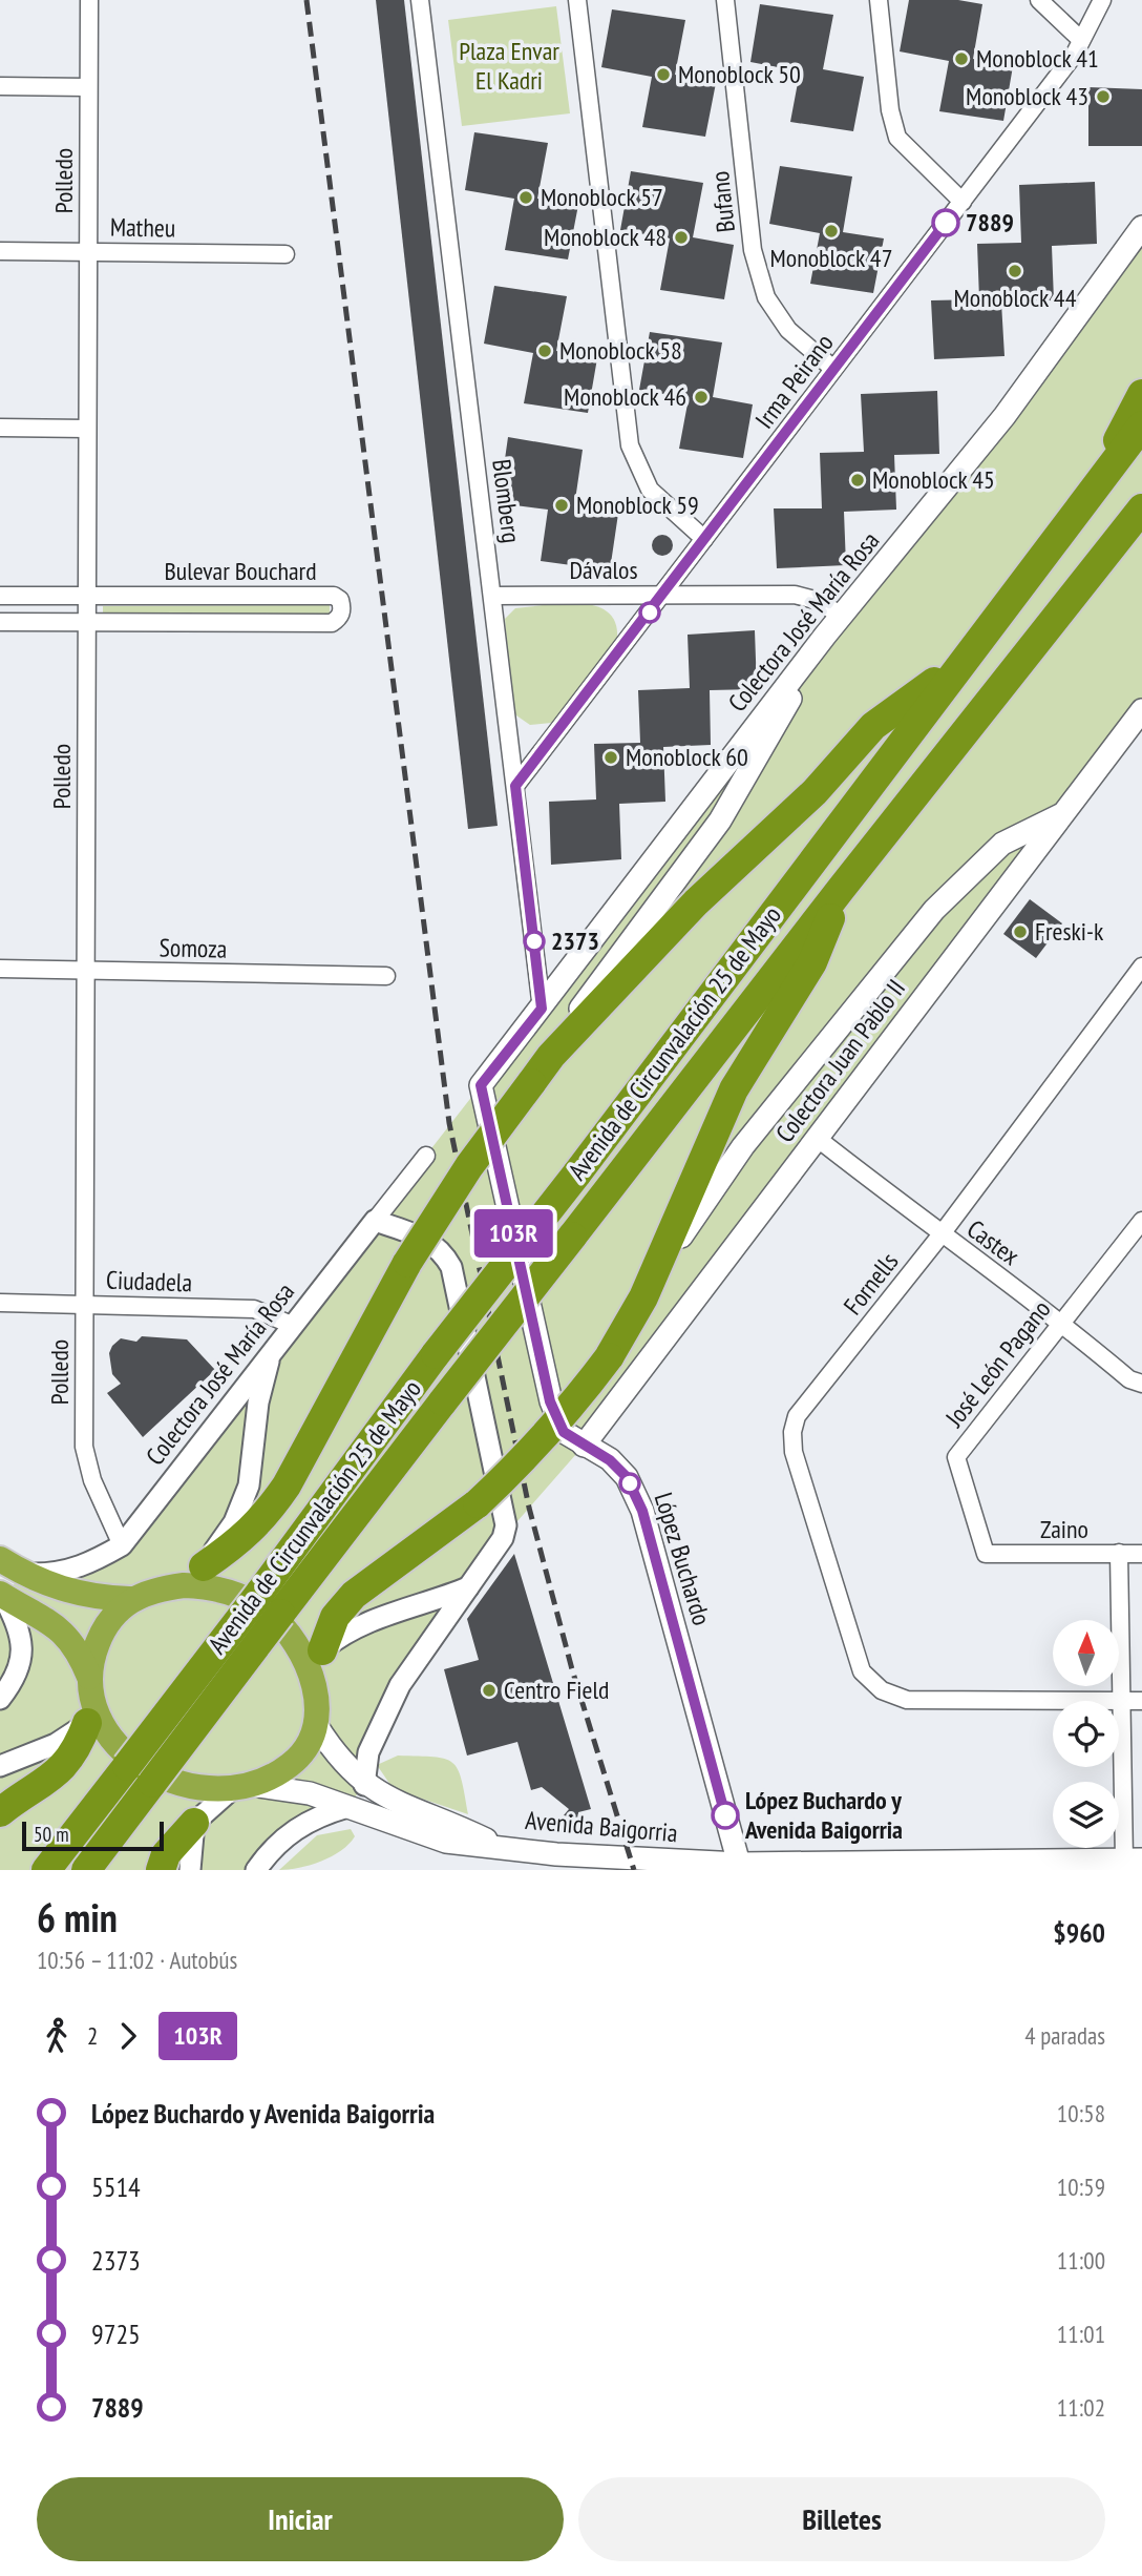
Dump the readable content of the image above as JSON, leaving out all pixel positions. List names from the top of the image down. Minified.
{"streets":{"highway":["Avenida de Circunvalación 25 de Mayo"],"main road":["Colectora José María Rosa","Colectora Juan Pablo II","López Buchardo","Avenida Baigorria"],"street":["Polledo","Bufano","Matheu","Irma Peirano","Blomberg","Dávalos","Bulevar Bouchard","Somoza","Castex","Ciudadela","Fornells","José León Pagano","Zaino"]},"crossings":[["Polledo","Matheu"],["Polledo","Bulevar Bouchard"],["Polledo","Colectora José María Rosa"],["Polledo","Somoza"],["Polledo","Ciudadela"],["Bufano","Irma Peirano"],["Irma Peirano","Blomberg"],["Irma Peirano","Dávalos"],["Blomberg","Dávalos"],["Blomberg","Colectora José María Rosa"],["Dávalos","Colectora José María Rosa"],["Colectora José María Rosa","Ciudadela"],["Colectora José María Rosa","López Buchardo"],["Colectora Juan Pablo II","Castex"],["Colectora Juan Pablo II","López Buchardo"],["Castex","Fornells"],["Castex","José León Pagano"],["José León Pagano","Zaino"],["López Buchardo","Avenida Baigorria"]],"parks":["Plaza Envar El Kadri"],"places":["Monoblock 41","Monoblock 50","Monoblock 43","Monoblock 57","7889","Monoblock 47","Monoblock 48","Monoblock 44","Monoblock 58","Monoblock 46","Monoblock 45","Monoblock 59","Monoblock 60","Freski-k","2373","Centro Field","López Buchardo y Avenida Baigorria"],"lines":["bus line 103R"],"scale_bar":"50 m","north":"top","page":{"on_map":"103R","scale":"50 m","heading":["6 min","10:56 – 11:02 · Autobús","$960"],"legs":["2","103R","4 paradas"],"list":[{"name":"López Buchardo y Avenida Baigorria","value":"10:58"},{"name":"5514","value":"10:59"},{"name":"2373","value":"11:00"},{"name":"9725","value":"11:01"},{"name":"7889","value":"11:02"}],"buttons":["Iniciar","Billetes"]}}
